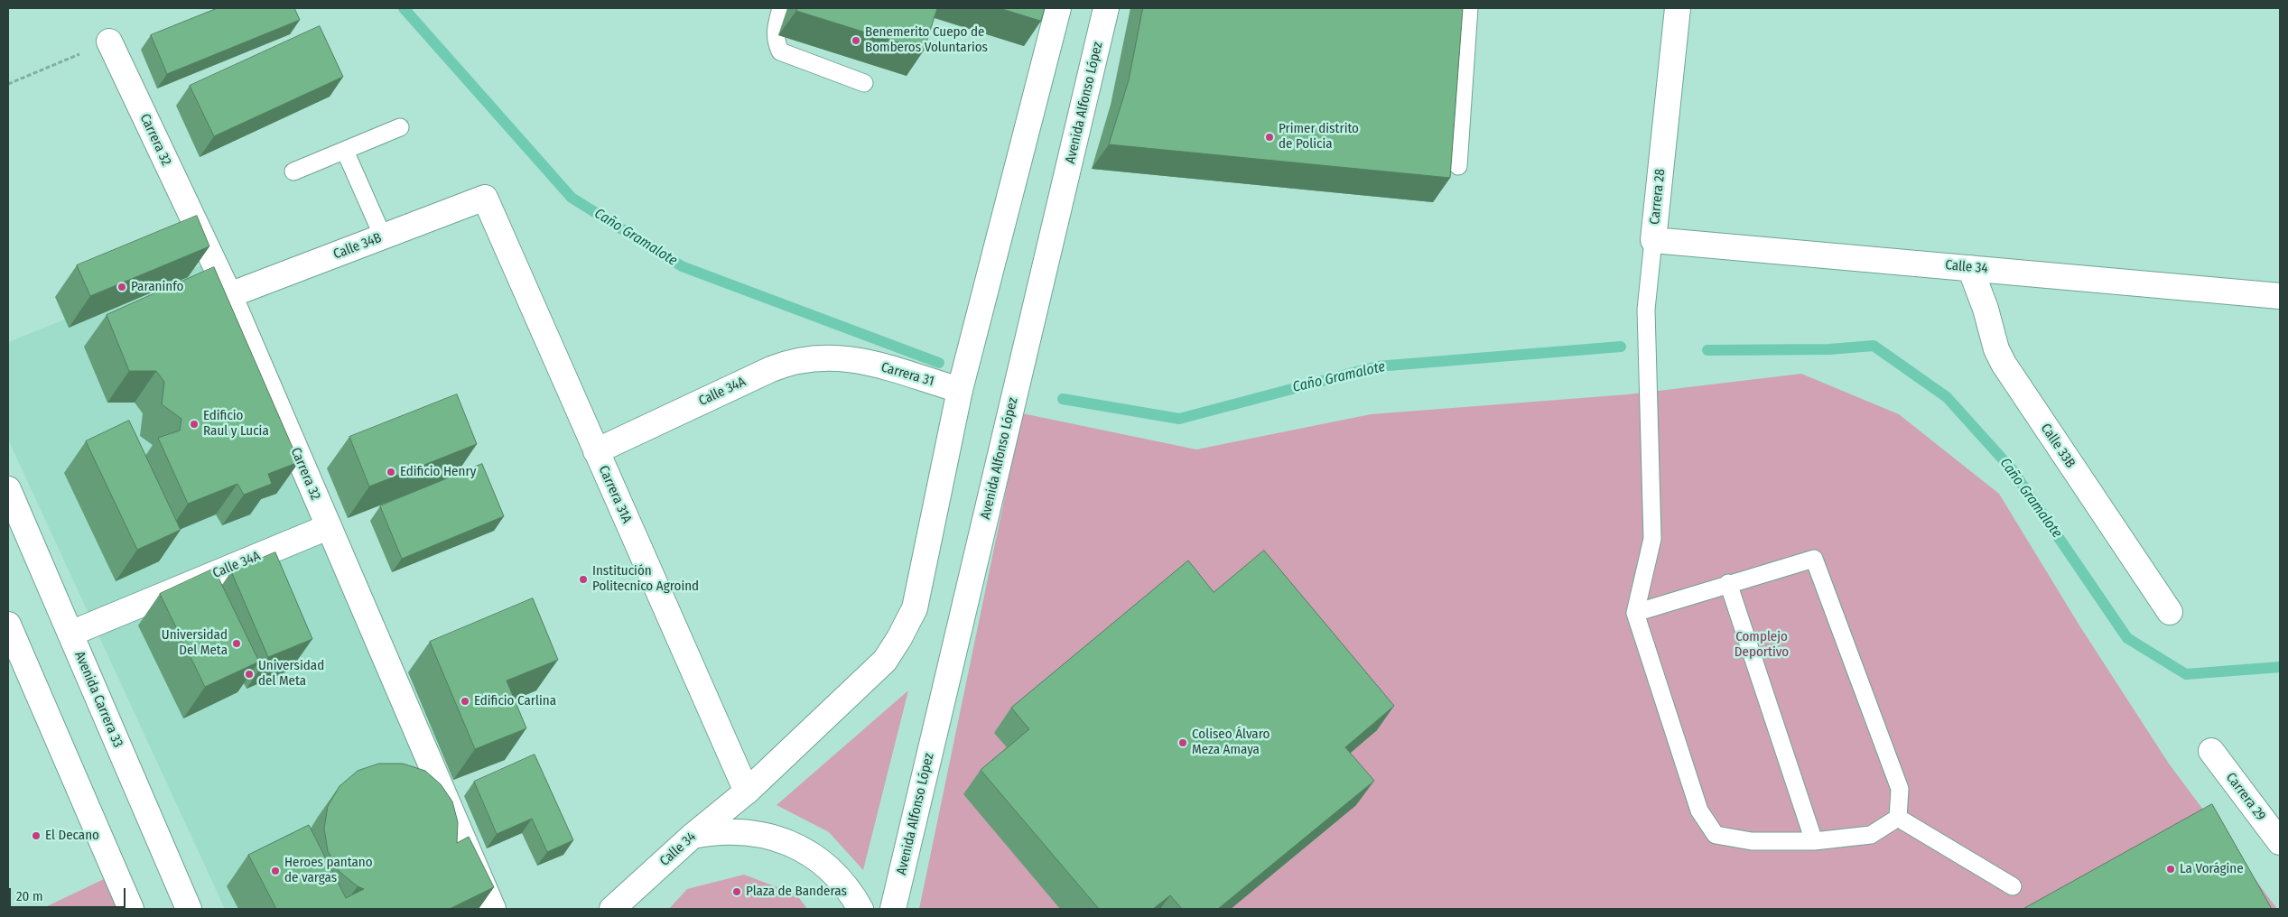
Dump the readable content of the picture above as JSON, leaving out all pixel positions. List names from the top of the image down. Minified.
{"streets":{"street":["Avenida Alfonso López","Carrera 32","Carrera 28","Calle 34B","Calle 34","Carrera 31","Calle 34A","Calle 33B","Carrera 31A","Avenida Carrera 33","Carrera 29"]},"crossings":[["Carrera 32","Calle 34B"],["Carrera 32","Calle 34A"],["Carrera 28","Calle 34"],["Calle 34B","Carrera 31A"],["Calle 34","Calle 33B"],["Calle 34","Carrera 31A"],["Carrera 31","Calle 34A"],["Calle 34A","Carrera 31A"],["Calle 34A","Avenida Carrera 33"]],"water":["Caño Gramalote"],"parks":["Complejo Deportivo"],"places":["Benemerito Cuepo de Bomberos Voluntarios","Primer distrito de Policia","Paraninfo","Edificio Raul y Lucia","Edificio Henry","Institución Politecnico Agroind","Universidad Del Meta","Universidad del Meta","Edificio Carlina","Coliseo Álvaro Meza Amaya","El Decano","La Vorágine","Heroes pantano de vargas","Plaza de Banderas"],"scale_bar":"20 m"}
